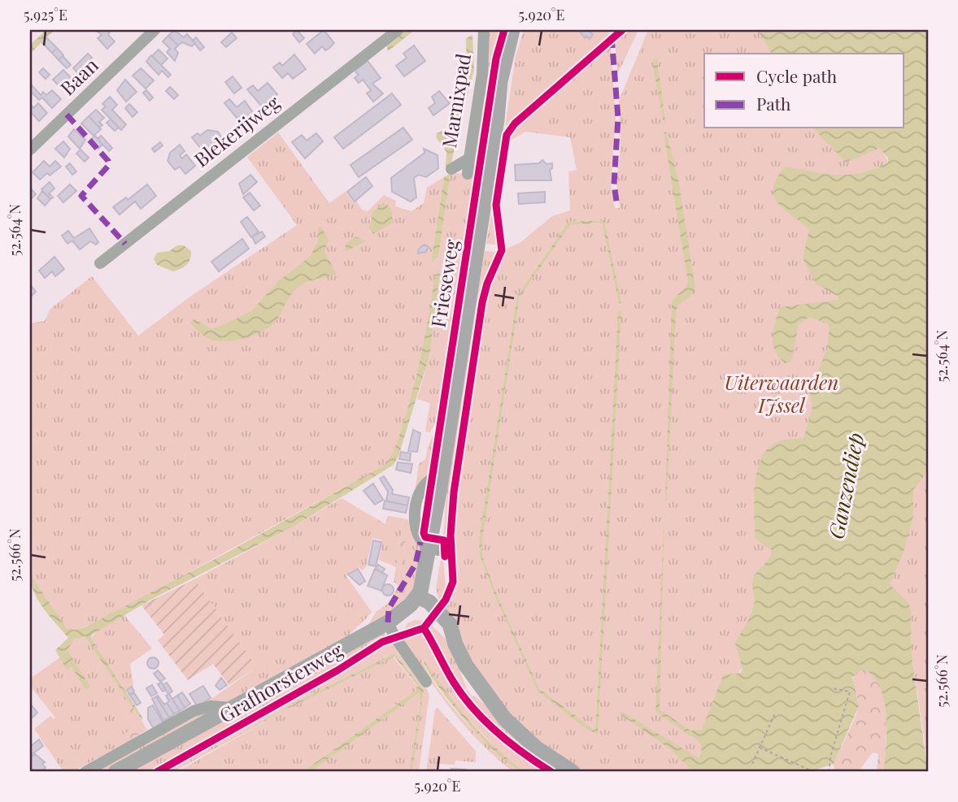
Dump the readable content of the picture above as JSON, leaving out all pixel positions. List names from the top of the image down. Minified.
{"streets":{"main road":["Frieseweg","Grafhorsterweg"],"street":["Baan","Marnixpad","Blekerijweg"]},"crossings":[["Frieseweg","Grafhorsterweg"]],"water":["Ganzendiep"],"parks":["Uiterwaarden IJssel"],"legend":["Cycle path","Path"],"coordinates":["5.925°E","5.920°E","52.564°N","52.566°N"]}
